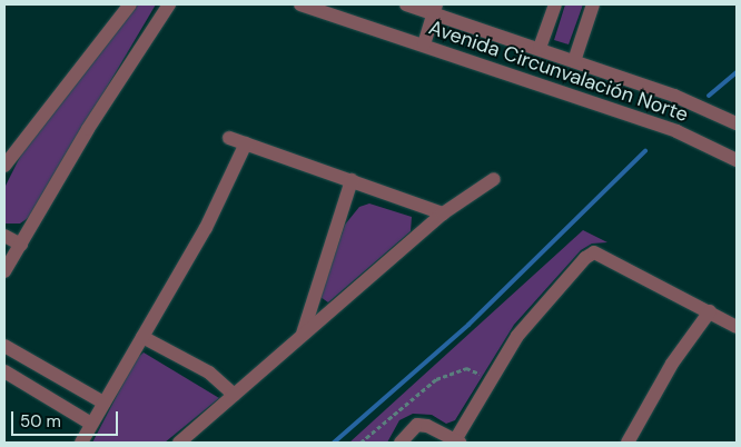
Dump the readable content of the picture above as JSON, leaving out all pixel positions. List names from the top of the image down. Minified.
{"streets":{"street":["Avenida Circunvalación Norte"]},"scale_bar":"50 m"}
